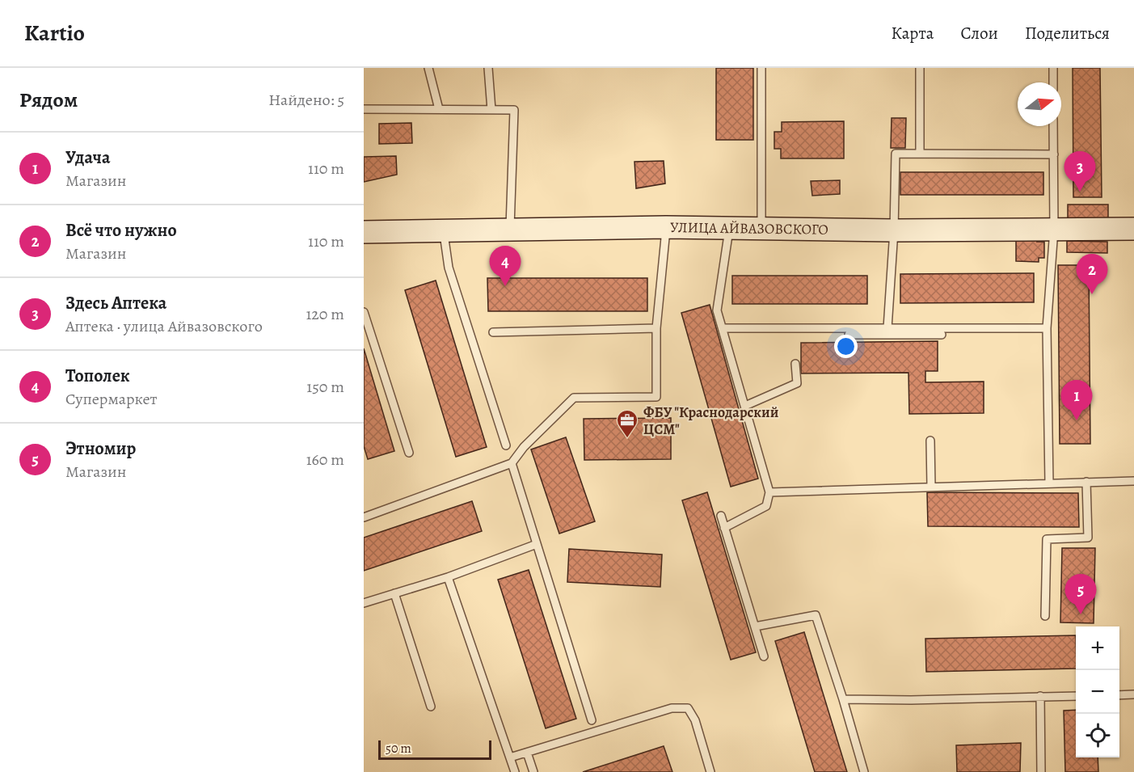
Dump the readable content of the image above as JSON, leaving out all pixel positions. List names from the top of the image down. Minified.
{"streets":{"street":["УЛИЦА АЙВАЗОВСКОГО"]},"places":{"office":["ФБУ \"Краснодарский ЦСМ\""]},"scale_bar":"50 m","north":"right","page":{"header":"Kartio","nav":["Карта","Слои","Поделиться"],"heading":["Рядом","Найдено: 5"],"list":[{"mark":"1","name":"Удача","note":"Магазин","value":"110 m"},{"mark":"2","name":"Всё что нужно","note":"Магазин","value":"110 m"},{"mark":"3","name":"Здесь Аптека","note":"Аптека · улица Айвазовского","value":"120 m"},{"mark":"4","name":"Тополек","note":"Супермаркет","value":"150 m"},{"mark":"5","name":"Этномир","note":"Магазин","value":"160 m"}],"pins":["3","4","2","1","5"],"map_buttons":["+","−"],"scale":"50 m"}}
